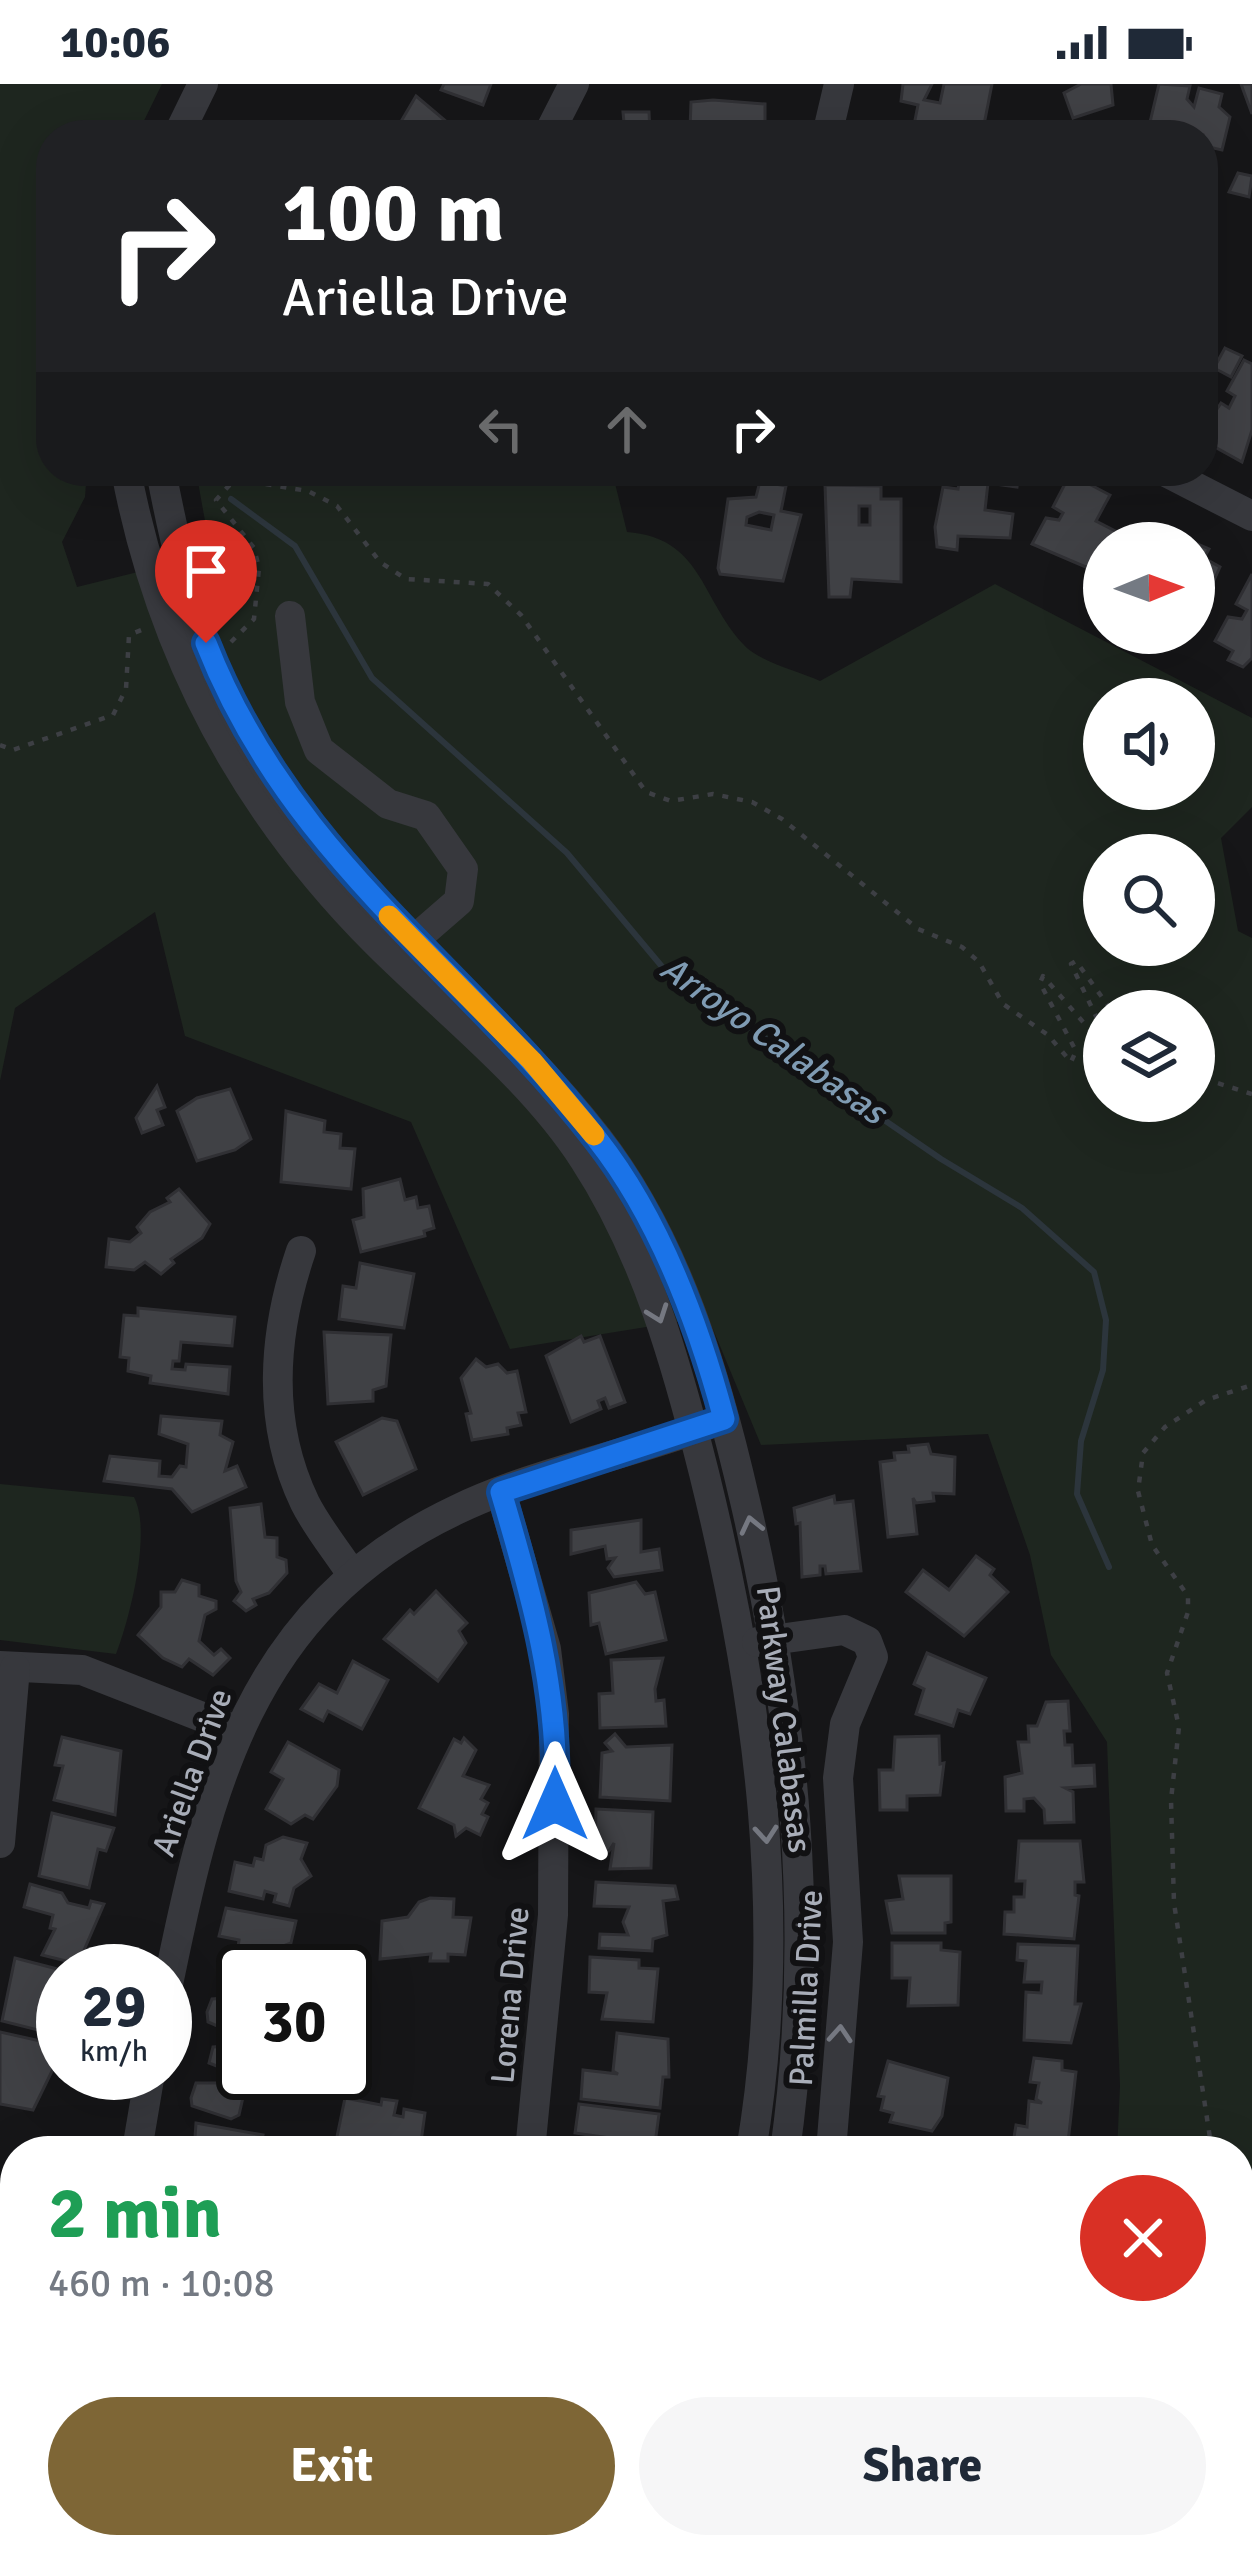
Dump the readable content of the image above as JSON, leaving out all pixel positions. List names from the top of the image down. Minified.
{"streets":{"street":["Parkway Calabasas","Ariella Drive","Palmilla Drive","Lorena Drive"]},"crossings":[["Parkway Calabasas","Ariella Drive"],["Parkway Calabasas","Palmilla Drive"],["Ariella Drive","Lorena Drive"]],"one_way":["Palmilla Drive"],"water":["Arroyo Calabasas"],"north":"right","page":{"status":"10:06","turn":["100 m","Ariella Drive"],"speed":"29 km/h","limit":"30","heading":["2 min","460 m · 10:08"],"buttons":["Exit","Share"]}}
